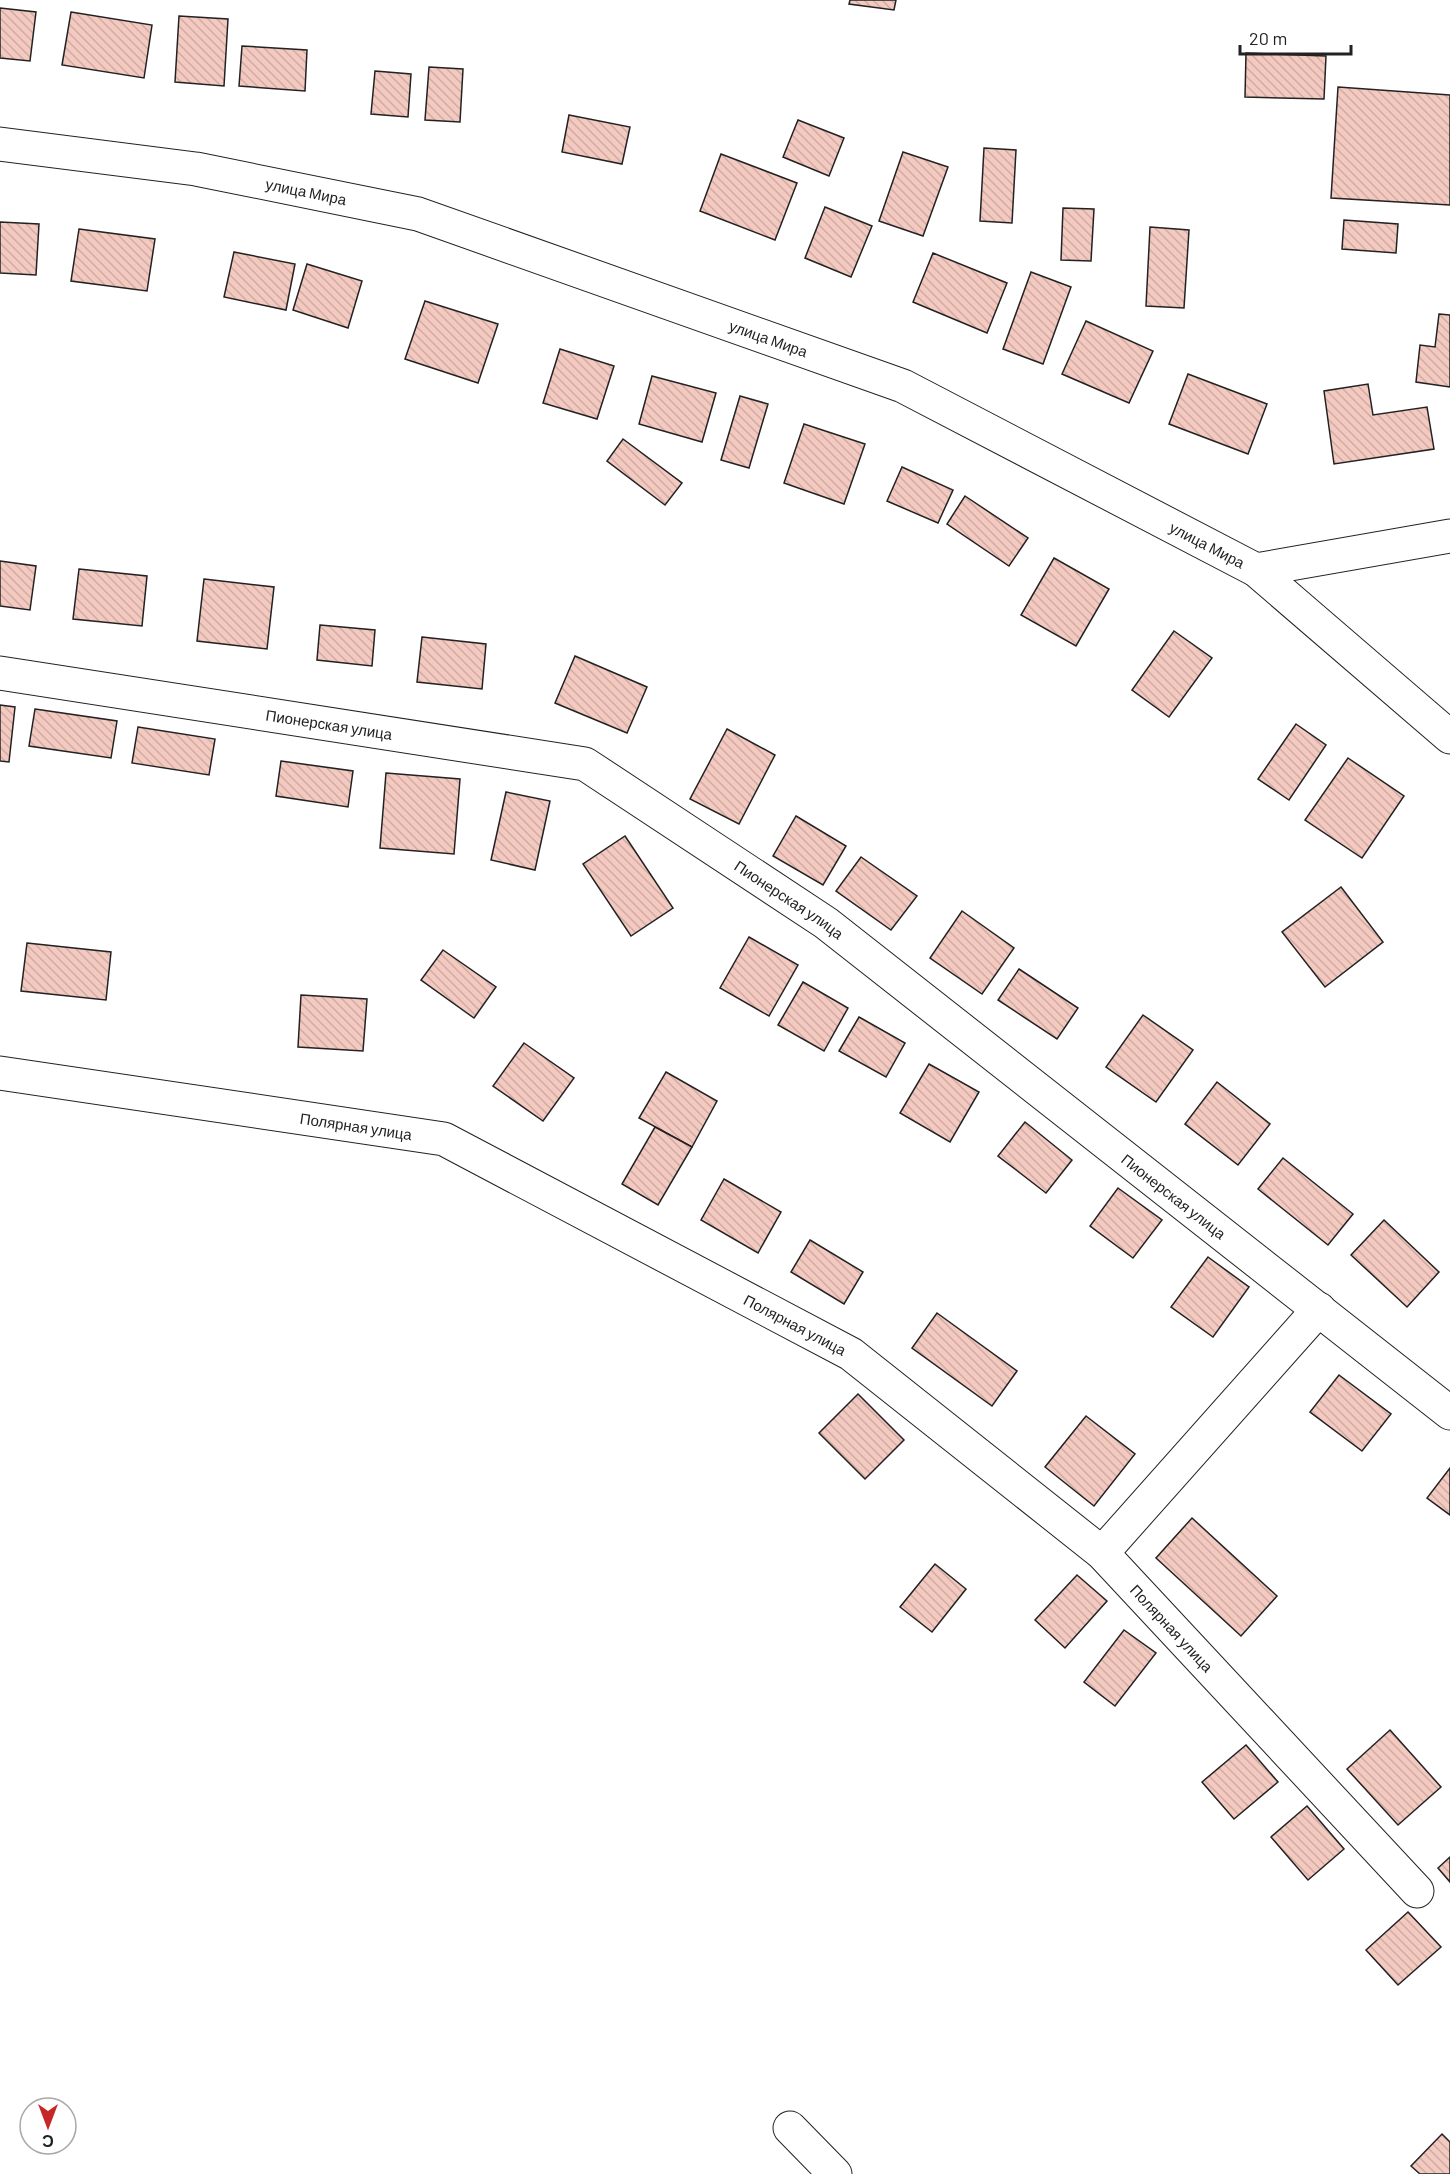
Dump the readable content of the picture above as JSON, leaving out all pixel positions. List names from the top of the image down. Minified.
{"streets":{"street":["улица Мира","Пионерская улица","Полярная улица"]},"scale_bar":"20 m","north":"bottom"}
